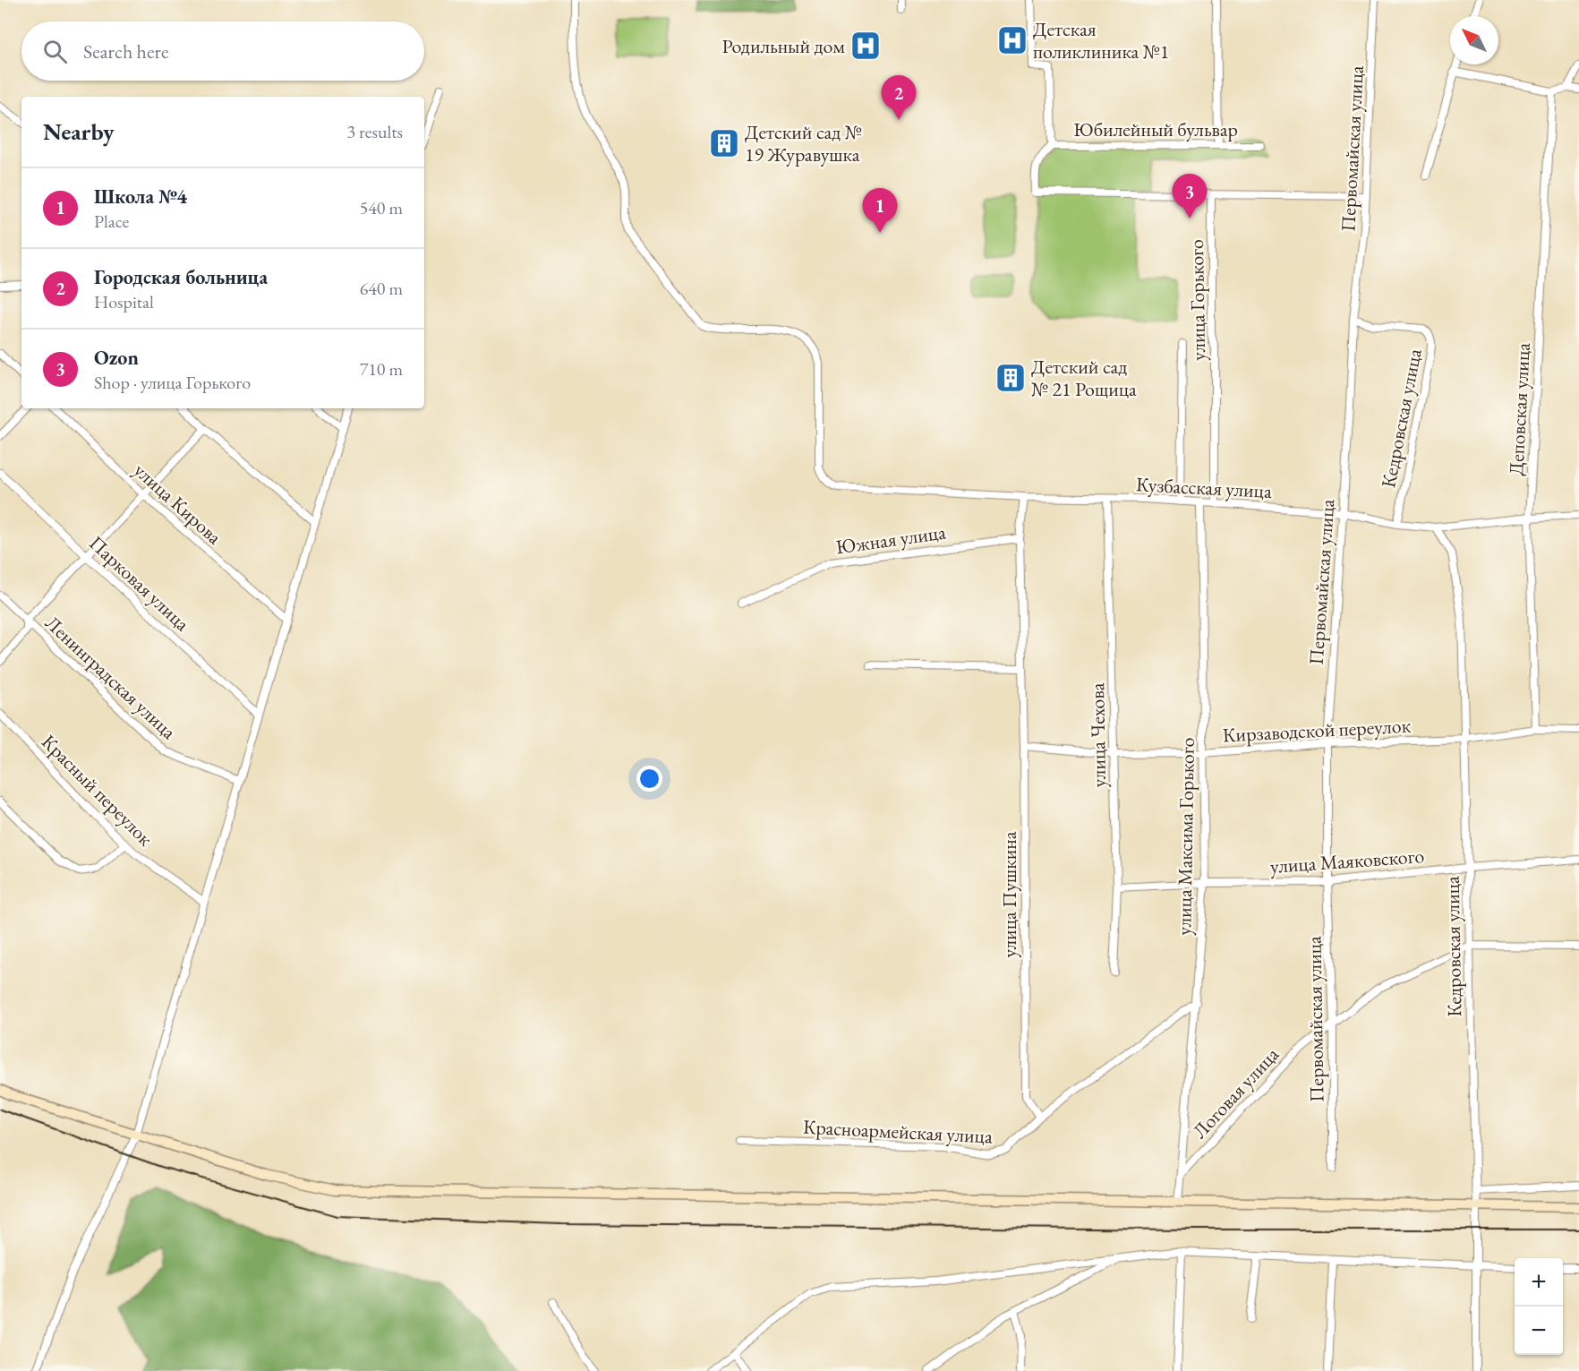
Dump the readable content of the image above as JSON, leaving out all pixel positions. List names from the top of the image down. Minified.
{"streets":{"street":["Юбилейный бульвар","Первомайская улица","улица Горького","Деповская улица","Кедровская улица","Кузбасская улица","улица Кирова","Южная улица","Парковая улица","Ленинградская улица","Кирзаводской переулок","улица Чехова","Красный переулок","улица Максима Горького","улица Маяковского","улица Пушкина","Логовая улица","Красноармейская улица"]},"crossings":[["Первомайская улица","Кедровская улица"],["Первомайская улица","Кузбасская улица"],["Первомайская улица","Кирзаводской переулок"],["Первомайская улица","улица Маяковского"],["Первомайская улица","Логовая улица"],["улица Горького","Кузбасская улица"],["Деповская улица","Кузбасская улица"],["Деповская улица","Кирзаводской переулок"],["Кедровская улица","Кузбасская улица"],["Кедровская улица","Кирзаводской переулок"],["Кедровская улица","улица Маяковского"],["Кедровская улица","Логовая улица"],["Кузбасская улица","улица Чехова"],["Кузбасская улица","улица Максима Горького"],["Кузбасская улица","улица Пушкина"],["Южная улица","улица Пушкина"],["Кирзаводской переулок","улица Чехова"],["Кирзаводской переулок","улица Максима Горького"],["Кирзаводской переулок","улица Пушкина"],["улица Чехова","улица Маяковского"],["улица Максима Горького","улица Маяковского"],["улица Максима Горького","Логовая улица"],["улица Максима Горького","Красноармейская улица"],["улица Пушкина","Красноармейская улица"]],"places":{"hospital":["Детская поликлиника №1","Родильный дом"],"building":["Детский сад № 19 Журавушка","Детский сад № 21 Рощица"]},"north":"top left","page":{"search":"Search here","pins":["2","3","1"],"heading":["Nearby","3 results"],"list":[{"mark":"1","name":"Школа №4","note":"Place","value":"540 m"},{"mark":"2","name":"Городская больница","note":"Hospital","value":"640 m"},{"mark":"3","name":"Ozon","note":"Shop · улица Горького","value":"710 m"}],"map_buttons":["+","−"]}}
